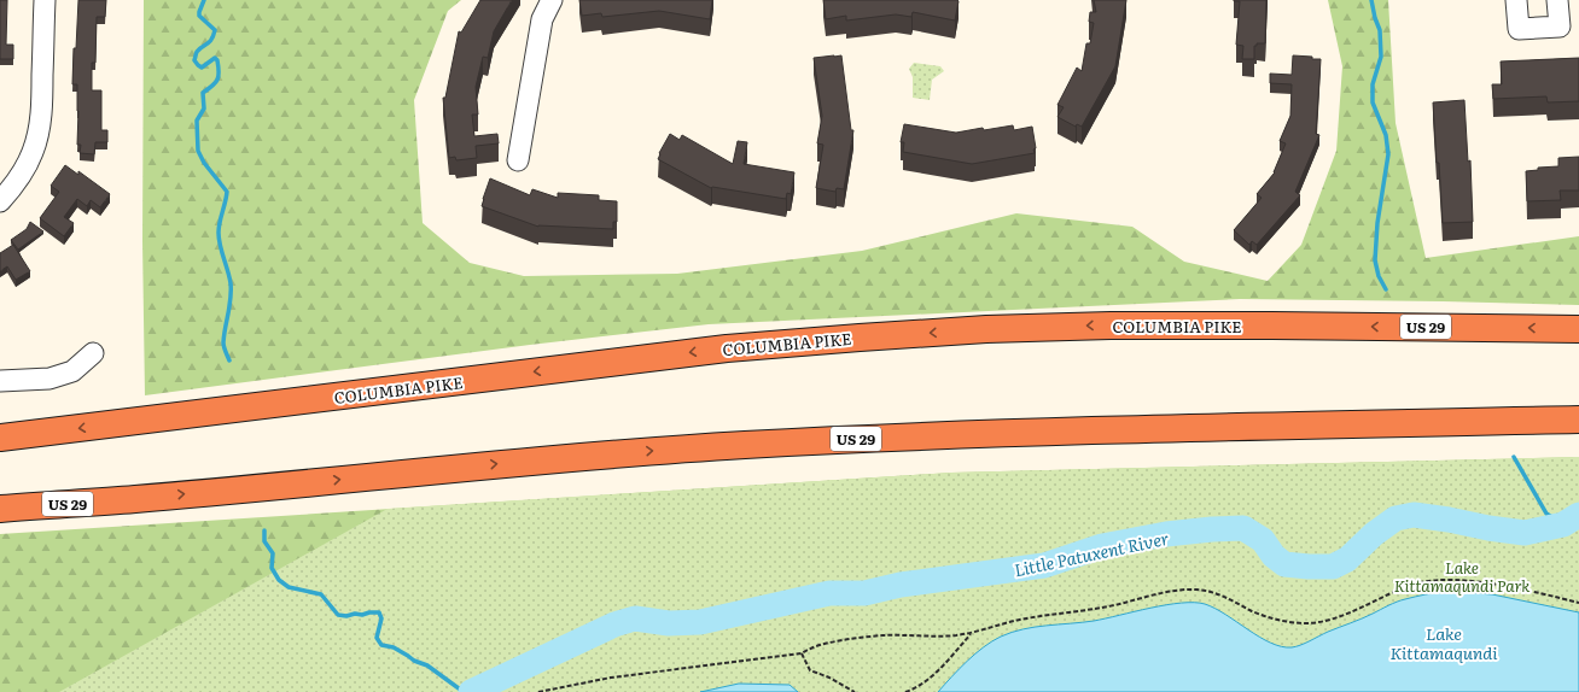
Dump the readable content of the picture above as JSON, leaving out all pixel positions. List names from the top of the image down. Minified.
{"streets":{"highway":["COLUMBIA PIKE","US 29"]},"water":["Little Patuxent River","Lake Kittamaqundi"],"parks":["Lake Kittamaqundi Park"]}
